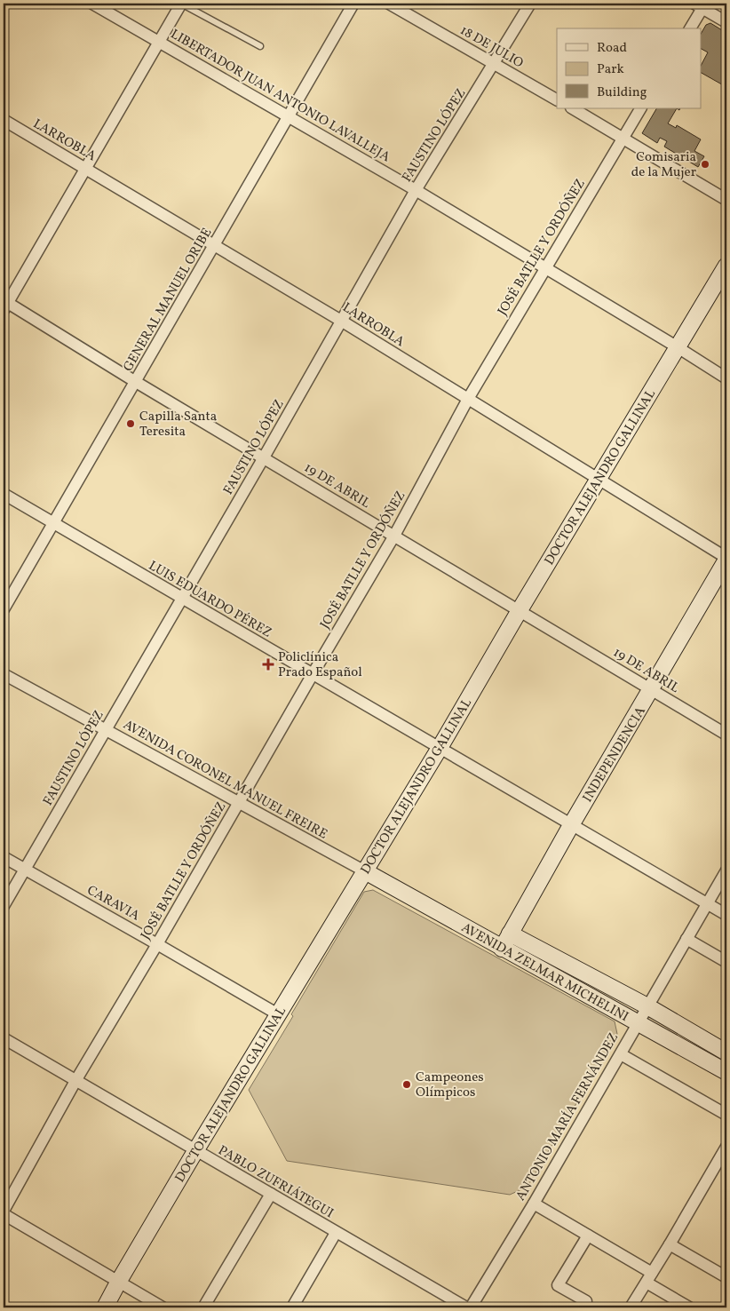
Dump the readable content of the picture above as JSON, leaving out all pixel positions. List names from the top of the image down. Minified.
{"streets":{"street":["18 DE JULIO","LIBERTADOR JUAN ANTONIO LAVALLEJA","FAUSTINO LÓPEZ","LARROBLA","JOSÉ BATLLE Y ORDÓÑEZ","GENERAL MANUEL ORIBE","DOCTOR ALEJANDRO GALLINAL","19 DE ABRIL","LUIS EDUARDO PÉREZ","INDEPENDENCIA","AVENIDA CORONEL MANUEL FREIRE","CARAVIA","AVENIDA ZELMAR MICHELINI","ANTONIO MARÍA FERNÁNDEZ","PABLO ZUFRIÁTEGUI"]},"crossings":[["18 DE JULIO","FAUSTINO LÓPEZ"],["LIBERTADOR JUAN ANTONIO LAVALLEJA","FAUSTINO LÓPEZ"],["LIBERTADOR JUAN ANTONIO LAVALLEJA","JOSÉ BATLLE Y ORDÓÑEZ"],["LIBERTADOR JUAN ANTONIO LAVALLEJA","GENERAL MANUEL ORIBE"],["LIBERTADOR JUAN ANTONIO LAVALLEJA","DOCTOR ALEJANDRO GALLINAL"],["FAUSTINO LÓPEZ","LARROBLA"],["FAUSTINO LÓPEZ","19 DE ABRIL"],["FAUSTINO LÓPEZ","LUIS EDUARDO PÉREZ"],["FAUSTINO LÓPEZ","AVENIDA CORONEL MANUEL FREIRE"],["FAUSTINO LÓPEZ","CARAVIA"],["LARROBLA","JOSÉ BATLLE Y ORDÓÑEZ"],["LARROBLA","GENERAL MANUEL ORIBE"],["LARROBLA","DOCTOR ALEJANDRO GALLINAL"],["LARROBLA","INDEPENDENCIA"],["JOSÉ BATLLE Y ORDÓÑEZ","19 DE ABRIL"],["JOSÉ BATLLE Y ORDÓÑEZ","LUIS EDUARDO PÉREZ"],["JOSÉ BATLLE Y ORDÓÑEZ","AVENIDA CORONEL MANUEL FREIRE"],["JOSÉ BATLLE Y ORDÓÑEZ","CARAVIA"],["JOSÉ BATLLE Y ORDÓÑEZ","PABLO ZUFRIÁTEGUI"],["GENERAL MANUEL ORIBE","19 DE ABRIL"],["GENERAL MANUEL ORIBE","LUIS EDUARDO PÉREZ"],["DOCTOR ALEJANDRO GALLINAL","19 DE ABRIL"],["DOCTOR ALEJANDRO GALLINAL","LUIS EDUARDO PÉREZ"],["DOCTOR ALEJANDRO GALLINAL","AVENIDA CORONEL MANUEL FREIRE"],["DOCTOR ALEJANDRO GALLINAL","CARAVIA"],["DOCTOR ALEJANDRO GALLINAL","AVENIDA ZELMAR MICHELINI"],["DOCTOR ALEJANDRO GALLINAL","PABLO ZUFRIÁTEGUI"],["19 DE ABRIL","INDEPENDENCIA"],["LUIS EDUARDO PÉREZ","INDEPENDENCIA"],["LUIS EDUARDO PÉREZ","ANTONIO MARÍA FERNÁNDEZ"],["INDEPENDENCIA","AVENIDA ZELMAR MICHELINI"],["AVENIDA CORONEL MANUEL FREIRE","AVENIDA ZELMAR MICHELINI"],["AVENIDA ZELMAR MICHELINI","ANTONIO MARÍA FERNÁNDEZ"]],"places":{"other":["Comisaria de la Mujer","Capilla Santa Teresita","Campeones Olímpicos"],"health":["Policlínica Prado Español"]},"legend":["Road","Park","Building"]}
